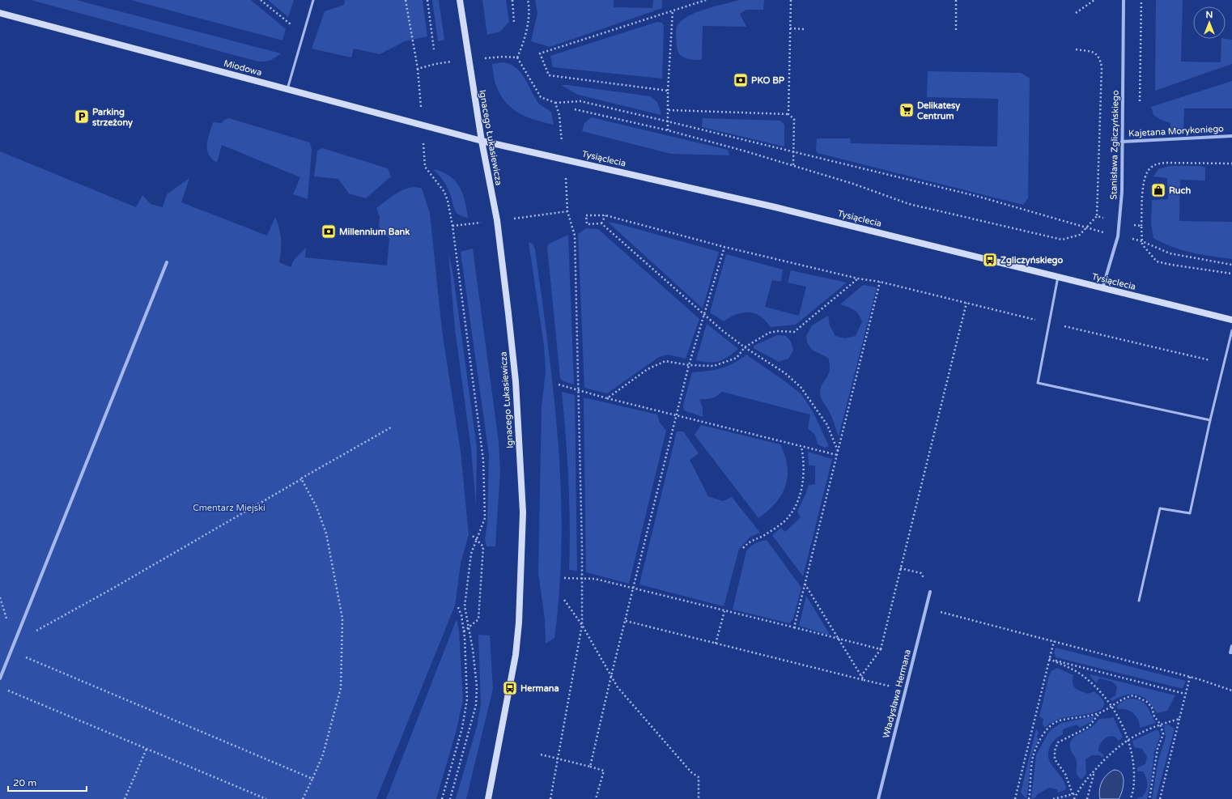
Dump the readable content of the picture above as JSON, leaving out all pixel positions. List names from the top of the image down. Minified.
{"streets":{"street":["Miodowa","Kajetana Morykoniego","Ignacego Łukasiewicza","Stanisława Zgliczyńskiego","Tysiąclecia","Władysława Hermana"]},"crossings":[["Miodowa","Ignacego Łukasiewicza"],["Miodowa","Tysiąclecia"],["Kajetana Morykoniego","Stanisława Zgliczyńskiego"],["Ignacego Łukasiewicza","Tysiąclecia"],["Stanisława Zgliczyńskiego","Tysiąclecia"]],"parks":["Cmentarz Miejski"],"places":{"bank":["PKO BP","Millennium Bank"],"supermarket":["Delikatesy Centrum"],"parking":["Parking strzeżony"],"shop":["Ruch"],"bus stop":["Zgliczyńskiego","Hermana"]},"scale_bar":"20 m","north":"top"}
